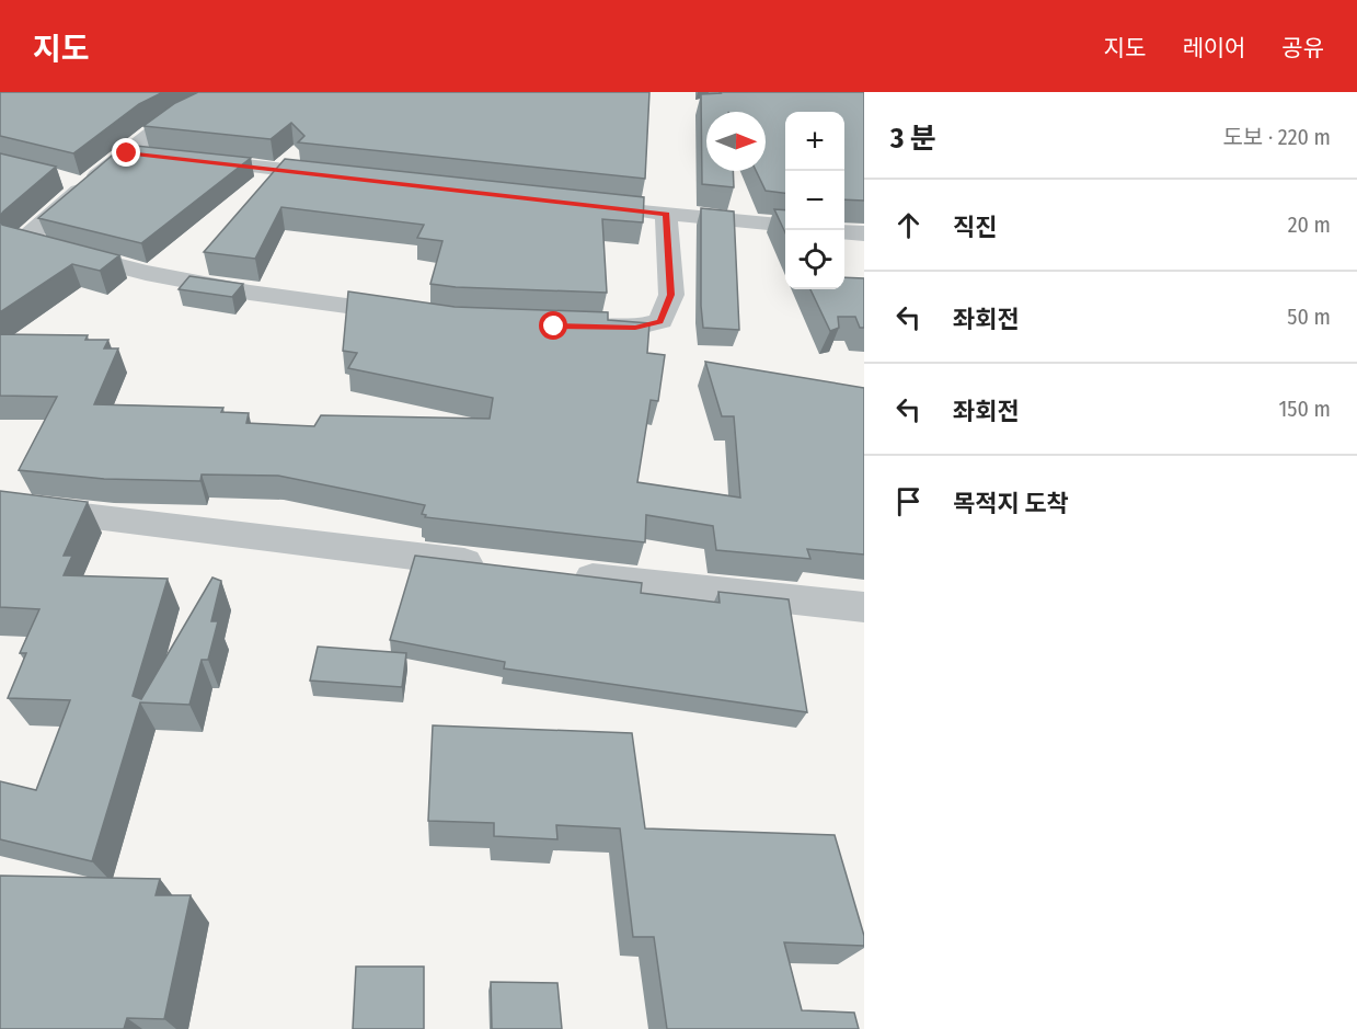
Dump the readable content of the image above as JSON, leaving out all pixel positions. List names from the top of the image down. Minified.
{"north":"right","page":{"header":"지도","nav":["지도","레이어","공유"],"heading":["3 분","도보 · 220 m"],"map_buttons":["+","−"],"list":[["직진","20 m"],["좌회전","50 m"],["좌회전","150 m"],"목적지 도착"]}}
